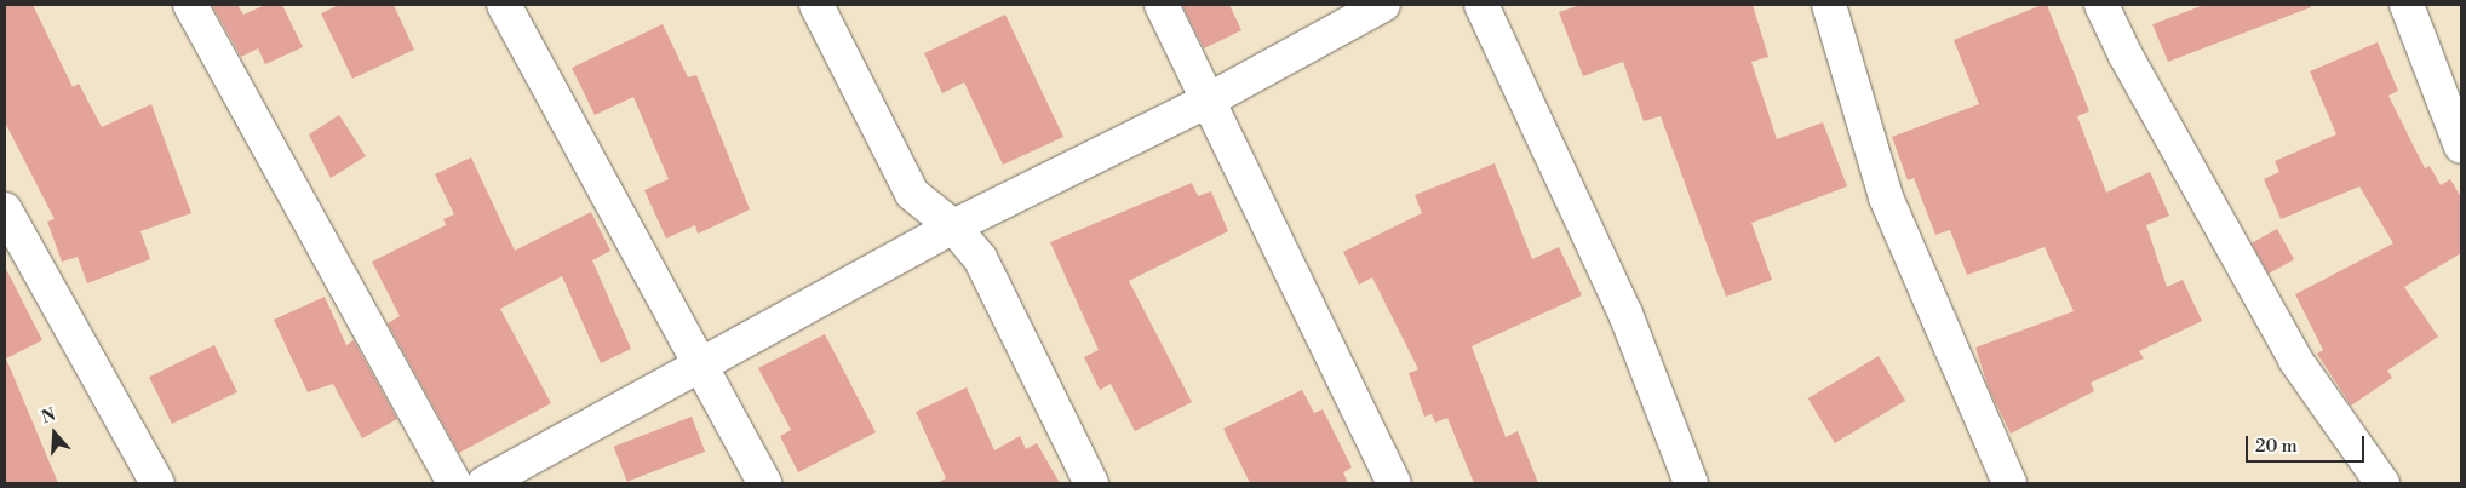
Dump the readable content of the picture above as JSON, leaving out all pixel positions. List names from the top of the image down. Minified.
{"scale_bar":"20 m","north":"top"}
